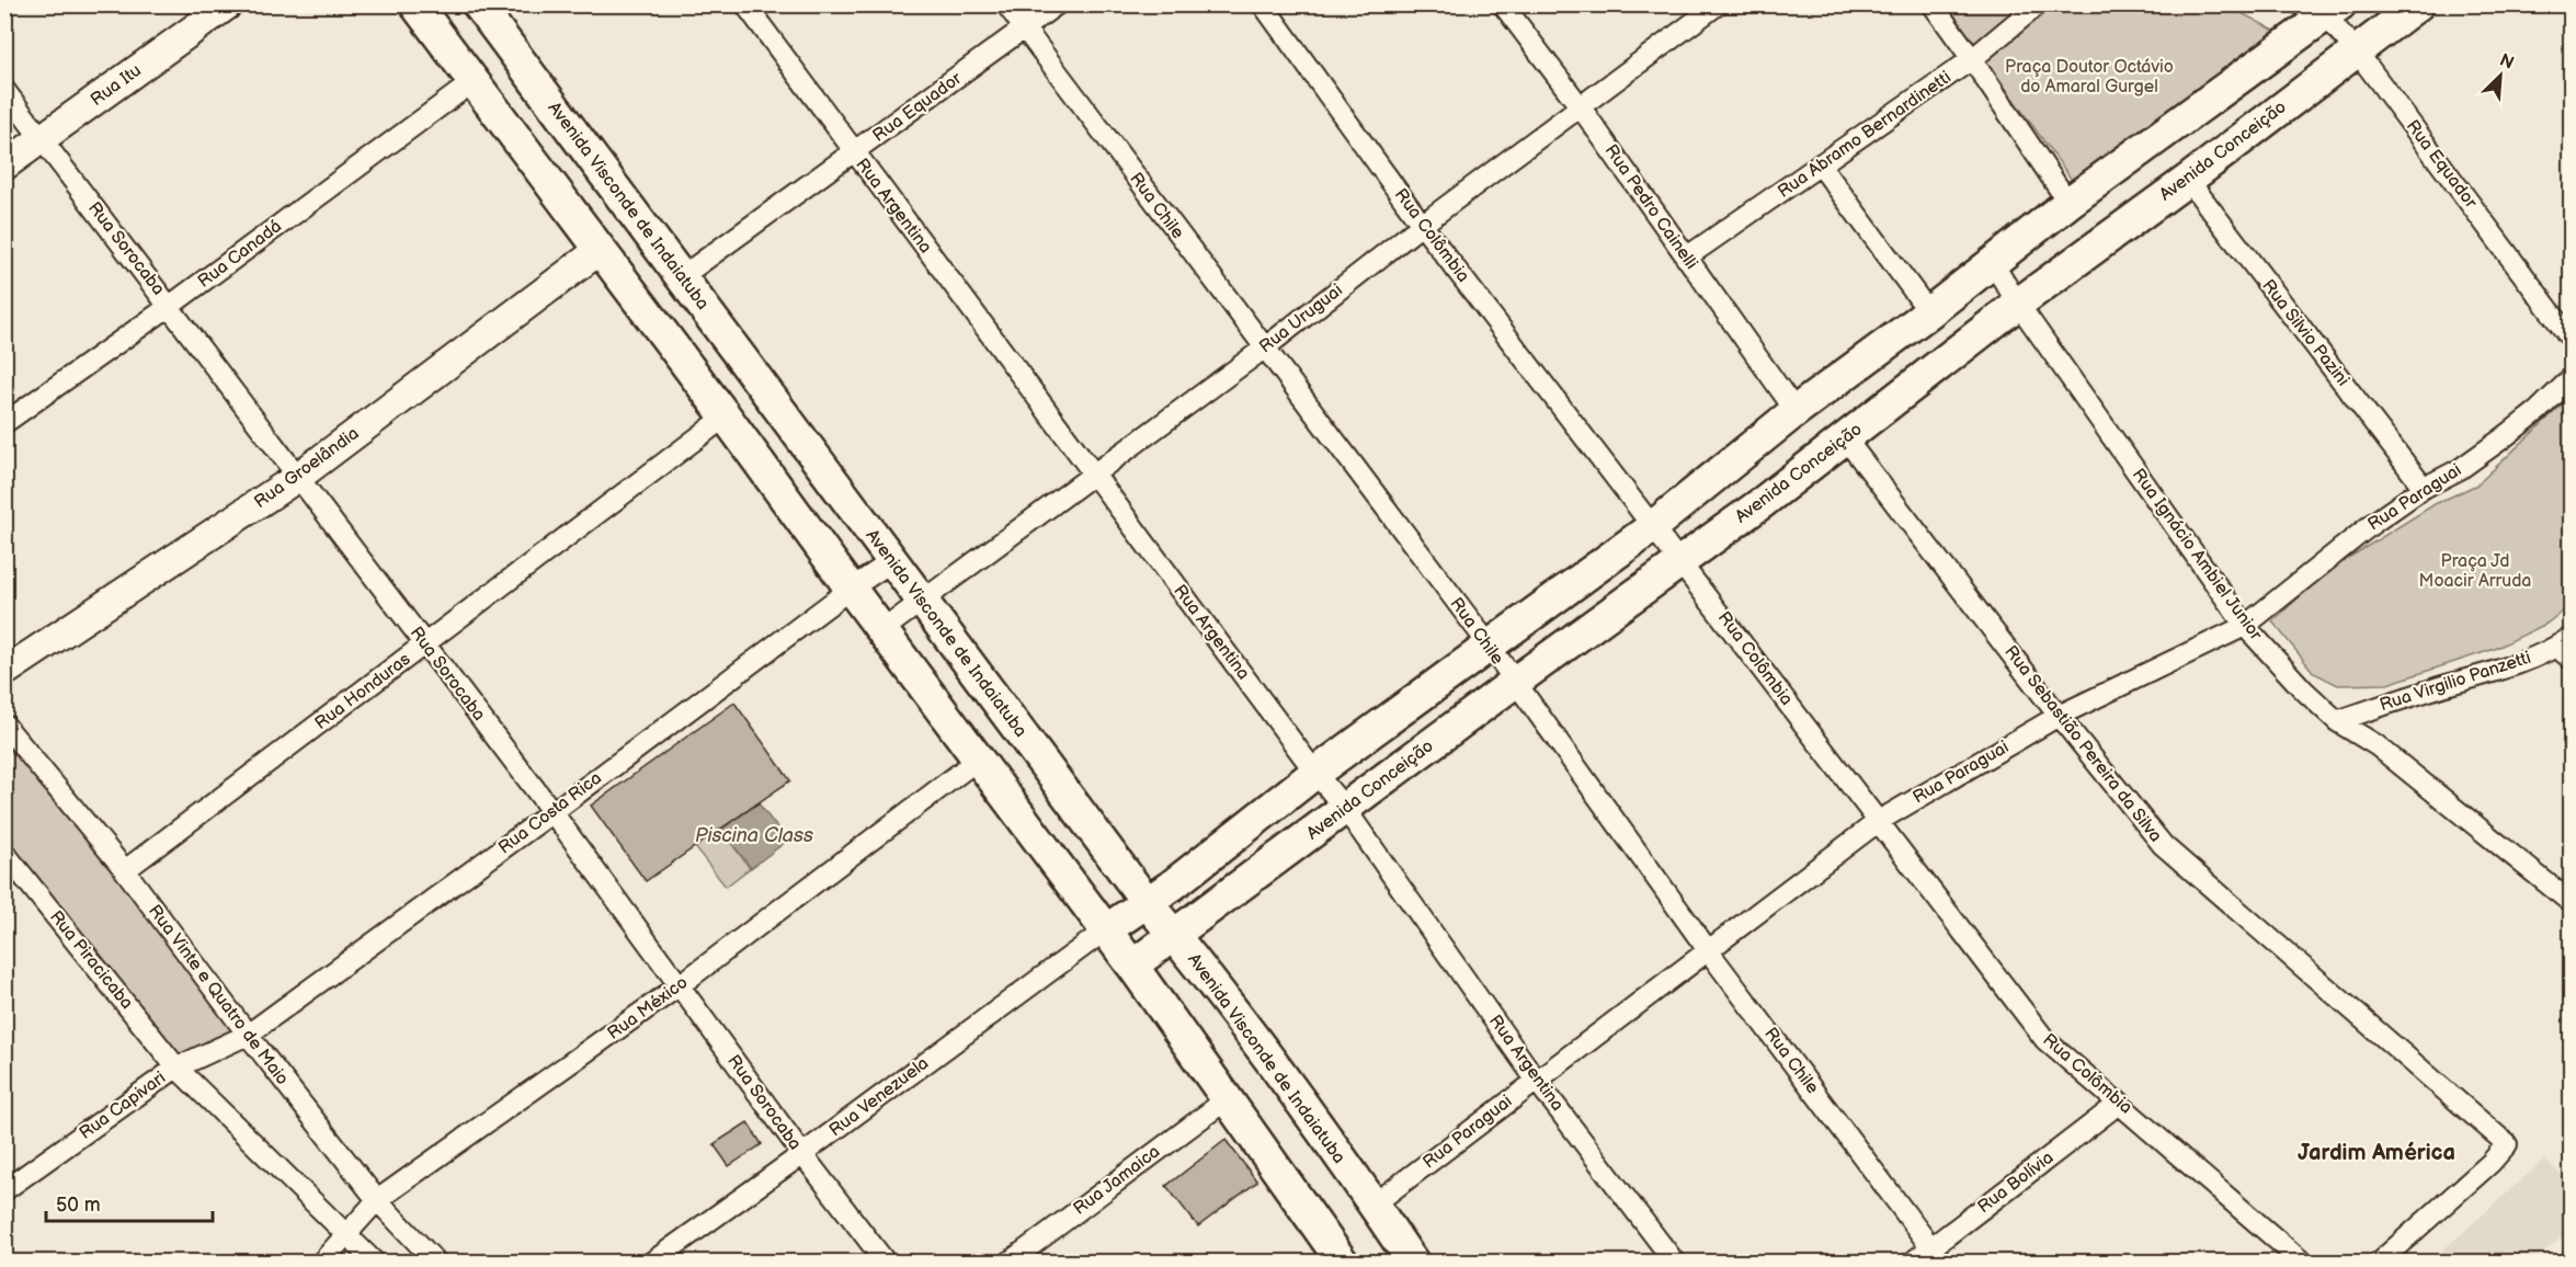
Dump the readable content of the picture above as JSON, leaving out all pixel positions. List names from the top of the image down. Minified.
{"streets":{"main road":["Avenida Conceição","Avenida Visconde de Indaiatuba"],"street":["Rua Itu","Rua Equador","Rua Abramo Bernardinetti","Rua Argentina","Rua Chile","Rua Pedro Cainelli","Rua Colômbia","Rua Sorocaba","Rua Canadá","Rua Uruguai","Rua Silvio Pazini","Rua Groelândia","Rua Paraguai","Rua Ignácio Ambiel Junior","Rua Virgilio Panzetti","Rua Honduras","Rua Sebastião Pereira da Silva","Rua Costa Rica","Rua Piracicaba","Rua Vinte e Quatro de Maio","Rua México","Rua Venezuela","Rua Capivari","Rua Jamaica","Rua Bolívia"]},"crossings":[["Rua Itu","Rua Sorocaba"],["Rua Equador","Avenida Conceição"],["Rua Equador","Avenida Visconde de Indaiatuba"],["Rua Equador","Rua Argentina"],["Rua Equador","Rua Chile"],["Rua Abramo Bernardinetti","Rua Pedro Cainelli"],["Avenida Conceição","Avenida Visconde de Indaiatuba"],["Avenida Conceição","Rua Argentina"],["Avenida Conceição","Rua Chile"],["Avenida Conceição","Rua Colômbia"],["Avenida Conceição","Rua Silvio Pazini"],["Avenida Conceição","Rua Ignácio Ambiel Junior"],["Avenida Conceição","Rua Sebastião Pereira da Silva"],["Avenida Visconde de Indaiatuba","Rua Uruguai"],["Avenida Visconde de Indaiatuba","Rua Paraguai"],["Avenida Visconde de Indaiatuba","Rua Costa Rica"],["Rua Argentina","Rua Uruguai"],["Rua Argentina","Rua Paraguai"],["Rua Chile","Rua Uruguai"],["Rua Chile","Rua Paraguai"],["Rua Chile","Rua Bolívia"],["Rua Pedro Cainelli","Rua Uruguai"],["Rua Colômbia","Rua Uruguai"],["Rua Colômbia","Rua Paraguai"],["Rua Colômbia","Rua Bolívia"],["Rua Sorocaba","Rua Canadá"],["Rua Sorocaba","Rua Groelândia"],["Rua Sorocaba","Rua Honduras"],["Rua Sorocaba","Rua Costa Rica"],["Rua Sorocaba","Rua México"],["Rua Sorocaba","Rua Venezuela"],["Rua Silvio Pazini","Rua Paraguai"],["Rua Paraguai","Rua Ignácio Ambiel Junior"],["Rua Paraguai","Rua Sebastião Pereira da Silva"],["Rua Ignácio Ambiel Junior","Rua Virgilio Panzetti"],["Rua Honduras","Rua Vinte e Quatro de Maio"],["Rua Costa Rica","Rua Vinte e Quatro de Maio"],["Rua Costa Rica","Rua Capivari"],["Rua Piracicaba","Rua Capivari"],["Rua Vinte e Quatro de Maio","Rua México"],["Rua Vinte e Quatro de Maio","Rua Capivari"]],"districts":["Jardim América"],"water":["Piscina Class"],"parks":["Praça Doutor Octávio do Amaral Gurgel","Praça Jd Moacir Arruda"],"scale_bar":"50 m","north":"top right"}
